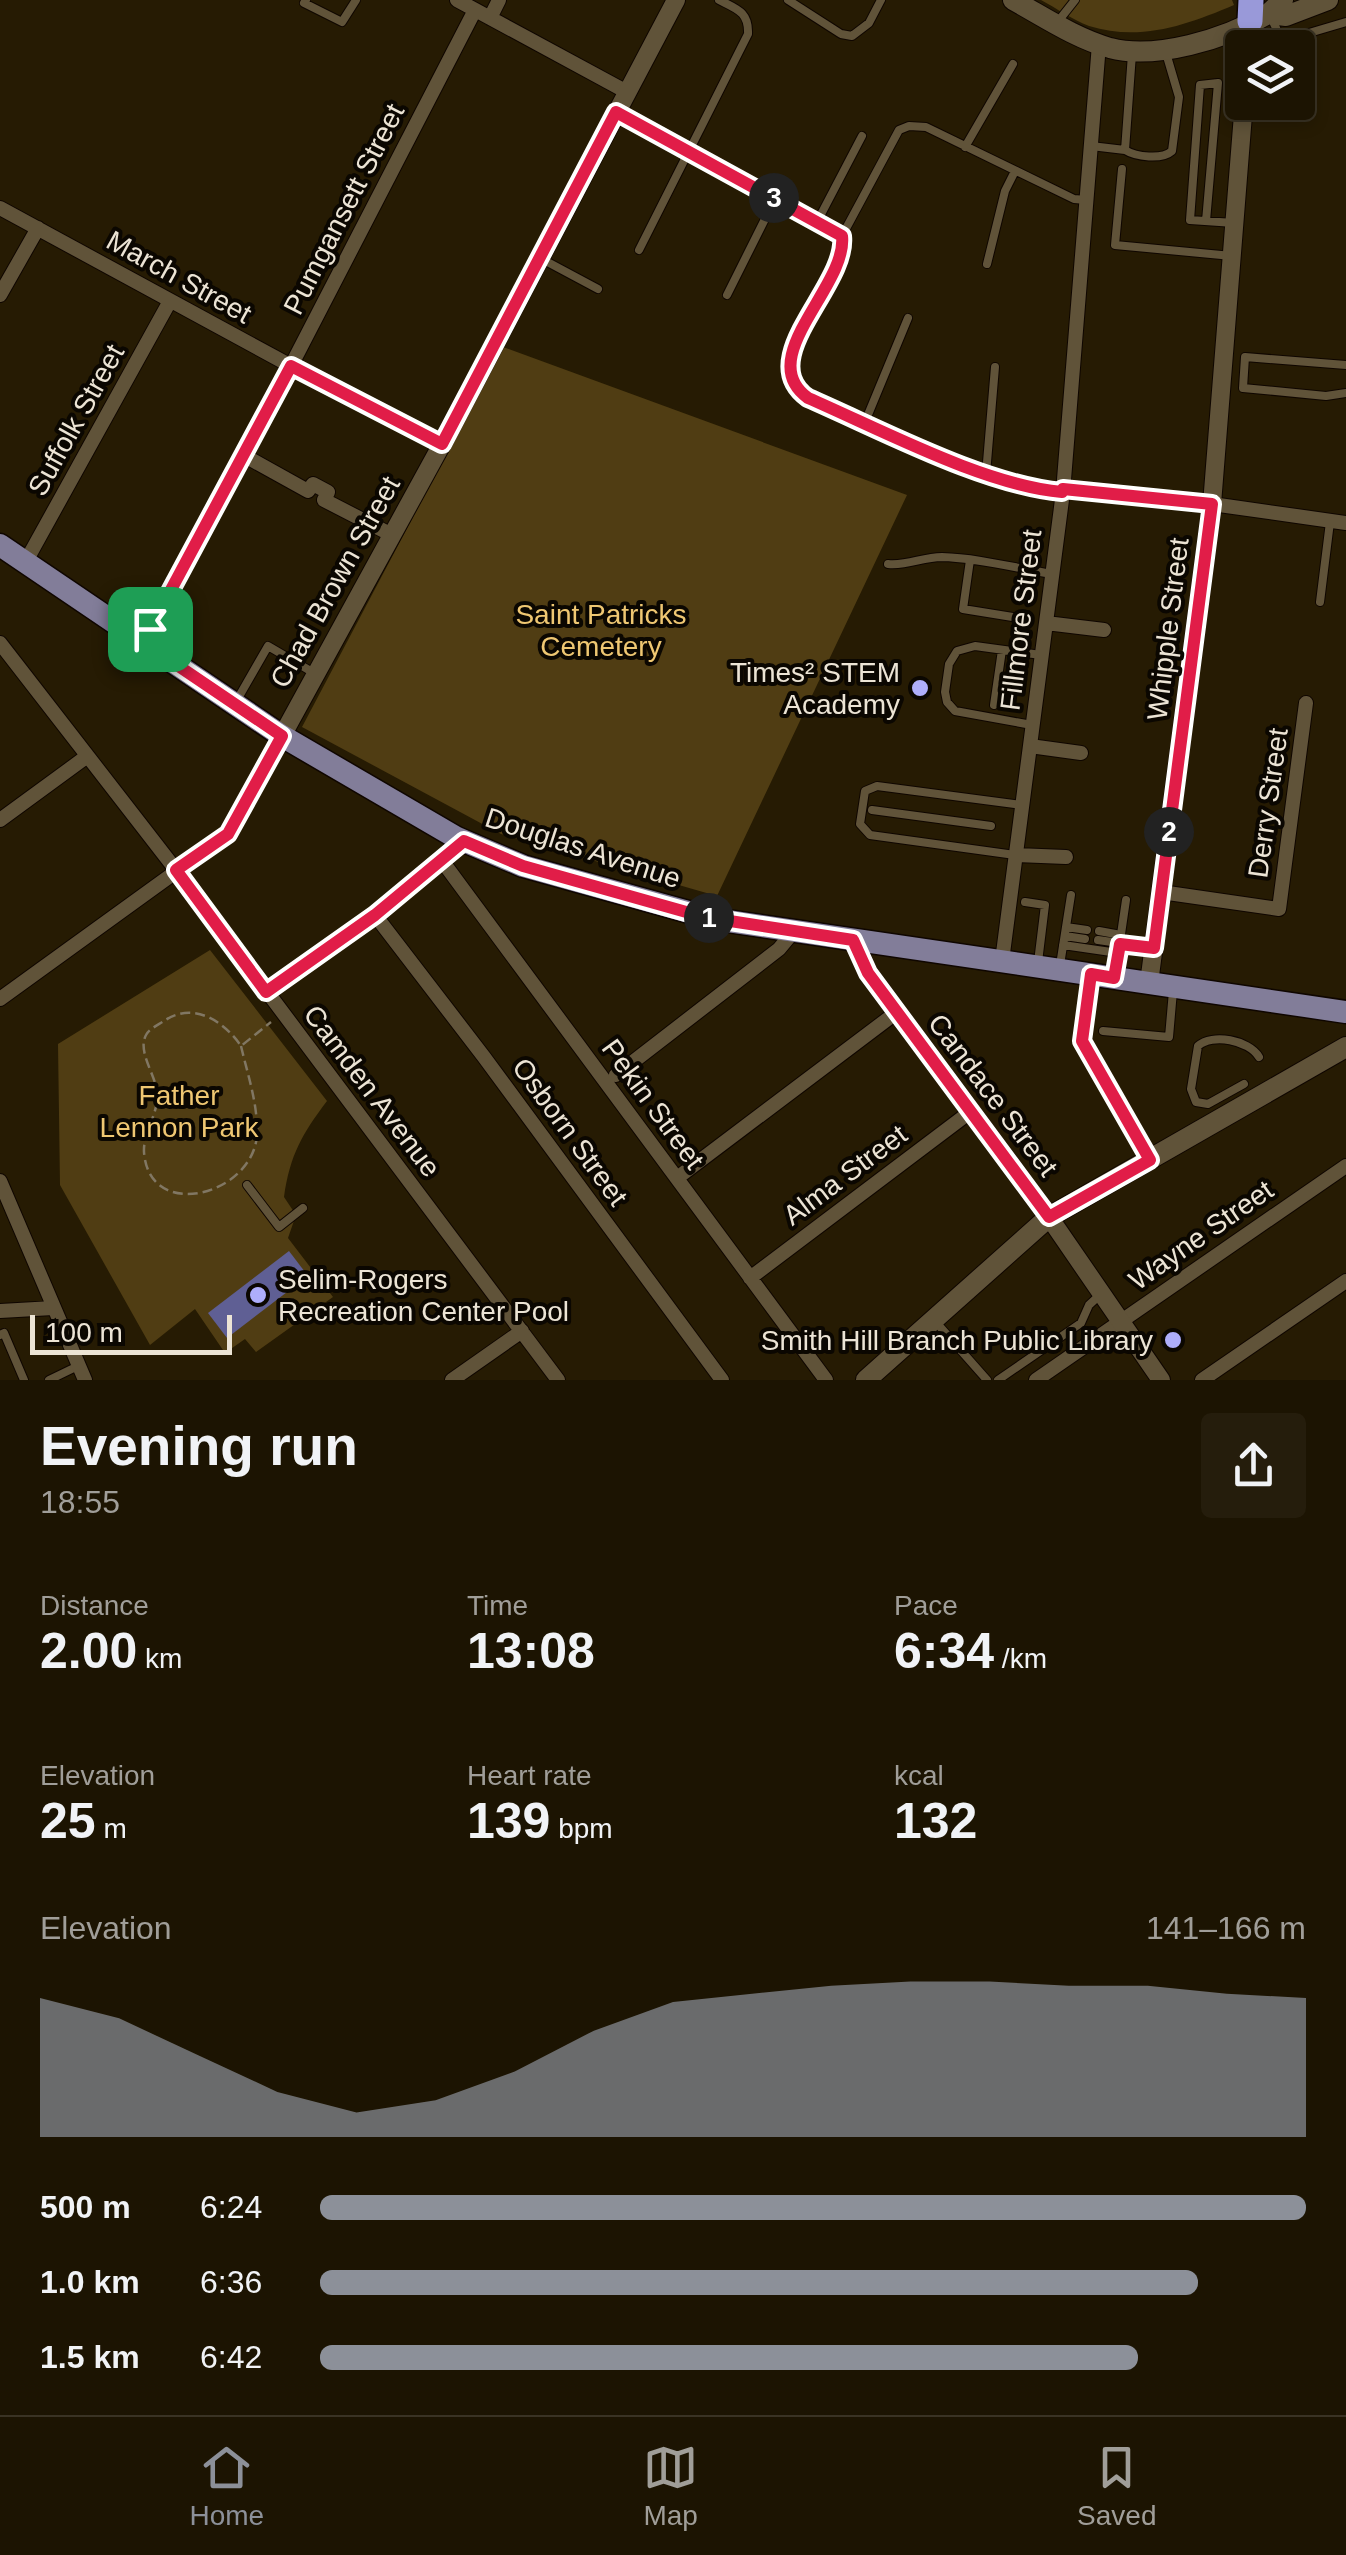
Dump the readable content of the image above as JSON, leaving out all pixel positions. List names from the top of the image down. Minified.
{"streets":{"main road":["Douglas Avenue"],"street":["Pumgansett Street","March Street","Suffolk Street","Chad Brown Street","Fillmore Street","Whipple Street","Derry Street","Camden Avenue","Candace Street","Pekin Street","Osborn Street","Alma Street","Wayne Street"]},"crossings":[["Pumgansett Street","March Street"],["Pumgansett Street","Douglas Avenue"],["March Street","Suffolk Street"],["March Street","Chad Brown Street"],["Suffolk Street","Douglas Avenue"],["Chad Brown Street","Douglas Avenue"],["Chad Brown Street","Camden Avenue"],["Fillmore Street","Douglas Avenue"],["Whipple Street","Derry Street"],["Whipple Street","Douglas Avenue"],["Douglas Avenue","Candace Street"],["Candace Street","Alma Street"],["Candace Street","Wayne Street"],["Pekin Street","Alma Street"]],"parks":["Saint Patricks Cemetery","Father Lennon Park"],"places":["Times² STEM Academy","Selim-Rogers Recreation Center Pool","Smith Hill Branch Public Library"],"scale_bar":"100 m","page":{"pins":["3","2","1"],"scale":"100 m","heading":["Evening run","18:55"],"stats":[["Distance","2.00 km"],["Time","13:08"],["Pace","6:34 /km"],["Elevation","25 m"],["Heart rate","139 bpm"],["kcal","132"]],"chart":["Elevation","141–166 m"],"list":[{"name":"500 m","note":"6:24"},{"name":"1.0 km","note":"6:36"},{"name":"1.5 km","note":"6:42"}],"tabs":["Home","Map","Saved"]}}
